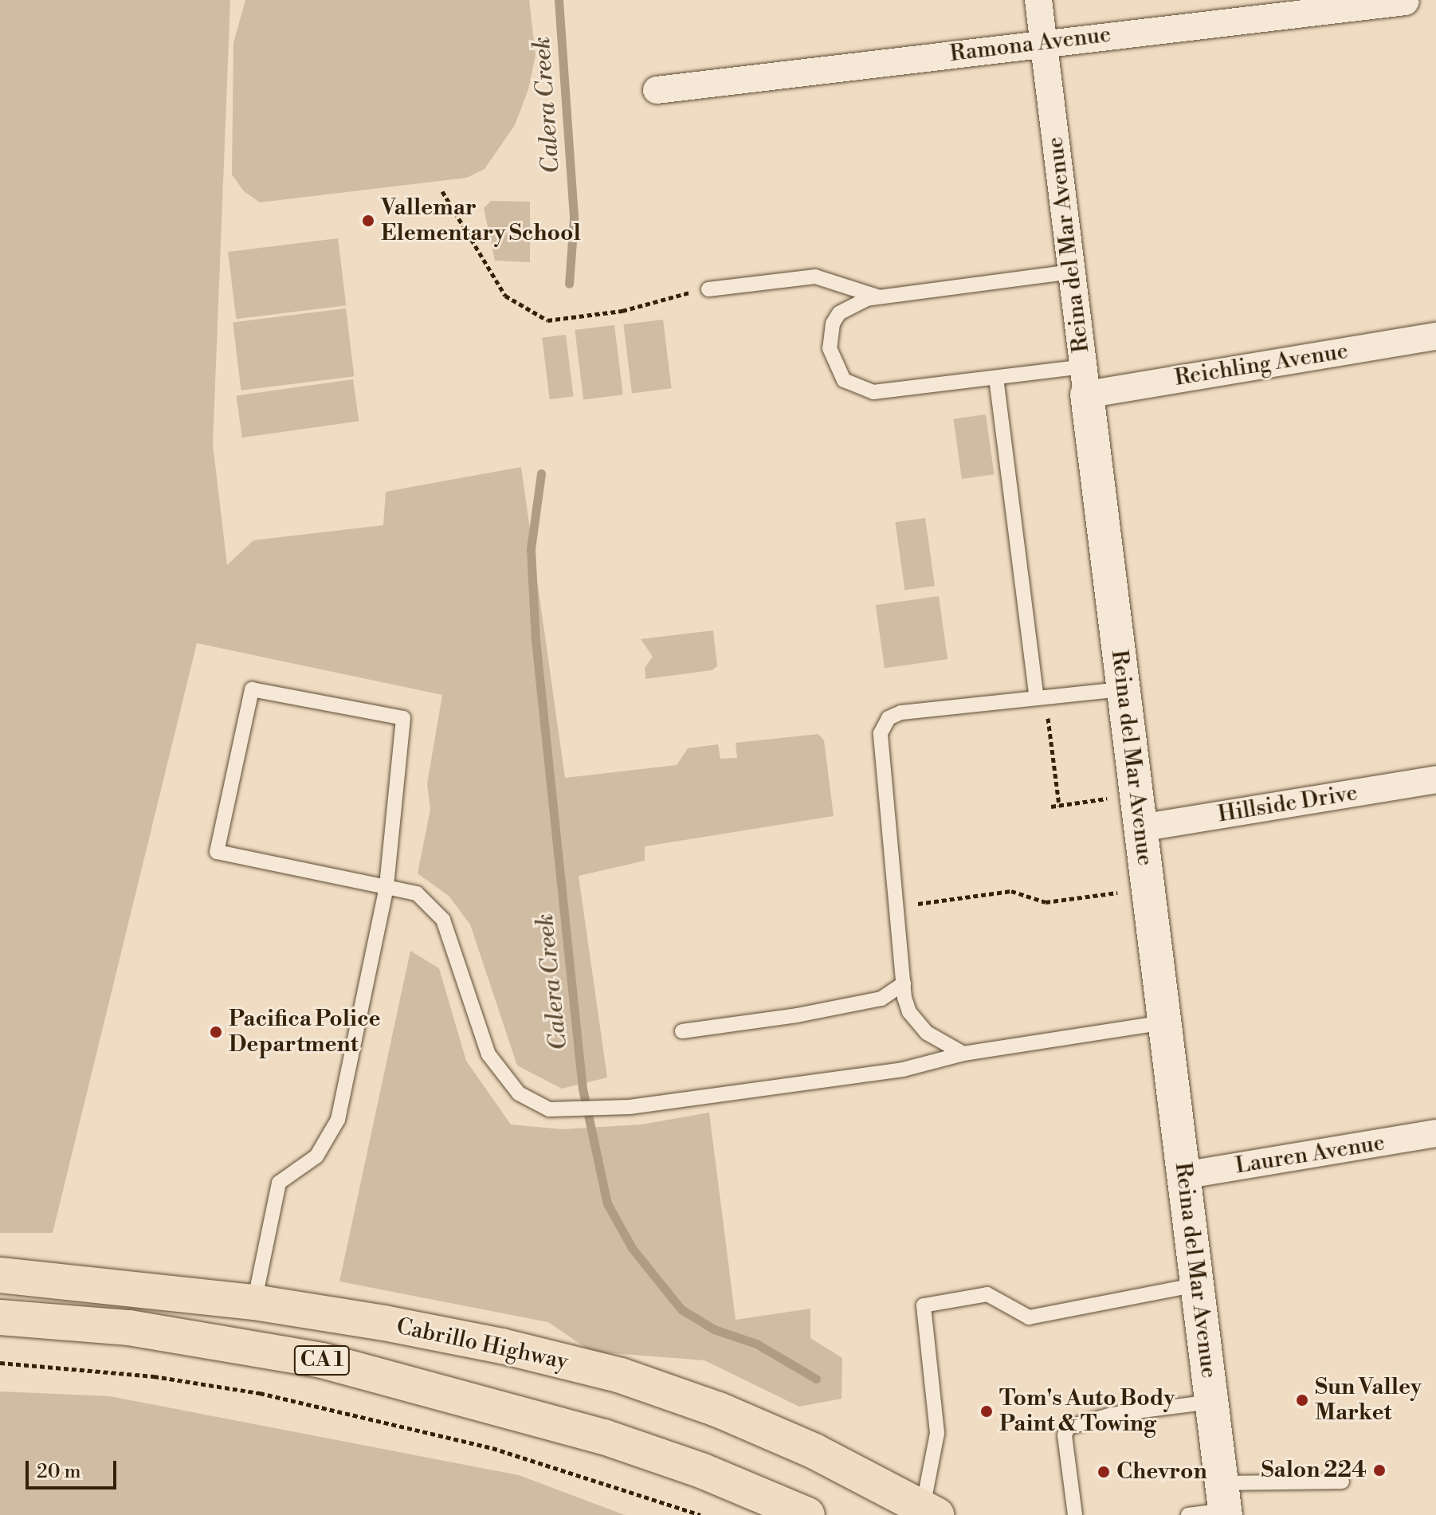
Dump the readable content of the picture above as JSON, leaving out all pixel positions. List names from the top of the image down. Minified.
{"streets":{"highway":["Cabrillo Highway","CA 1"],"street":["Ramona Avenue","Reina del Mar Avenue","Reichling Avenue","Hillside Drive","Lauren Avenue"]},"crossings":[["Ramona Avenue","Reina del Mar Avenue"],["Reina del Mar Avenue","Reichling Avenue"],["Reina del Mar Avenue","Hillside Drive"],["Reina del Mar Avenue","Lauren Avenue"]],"water":["Calera Creek"],"places":["Vallemar Elementary School","Pacifica Police Department","Sun Valley Market","Tom's Auto Body Paint & Towing","Salon 224","Chevron"],"scale_bar":"20 m"}
